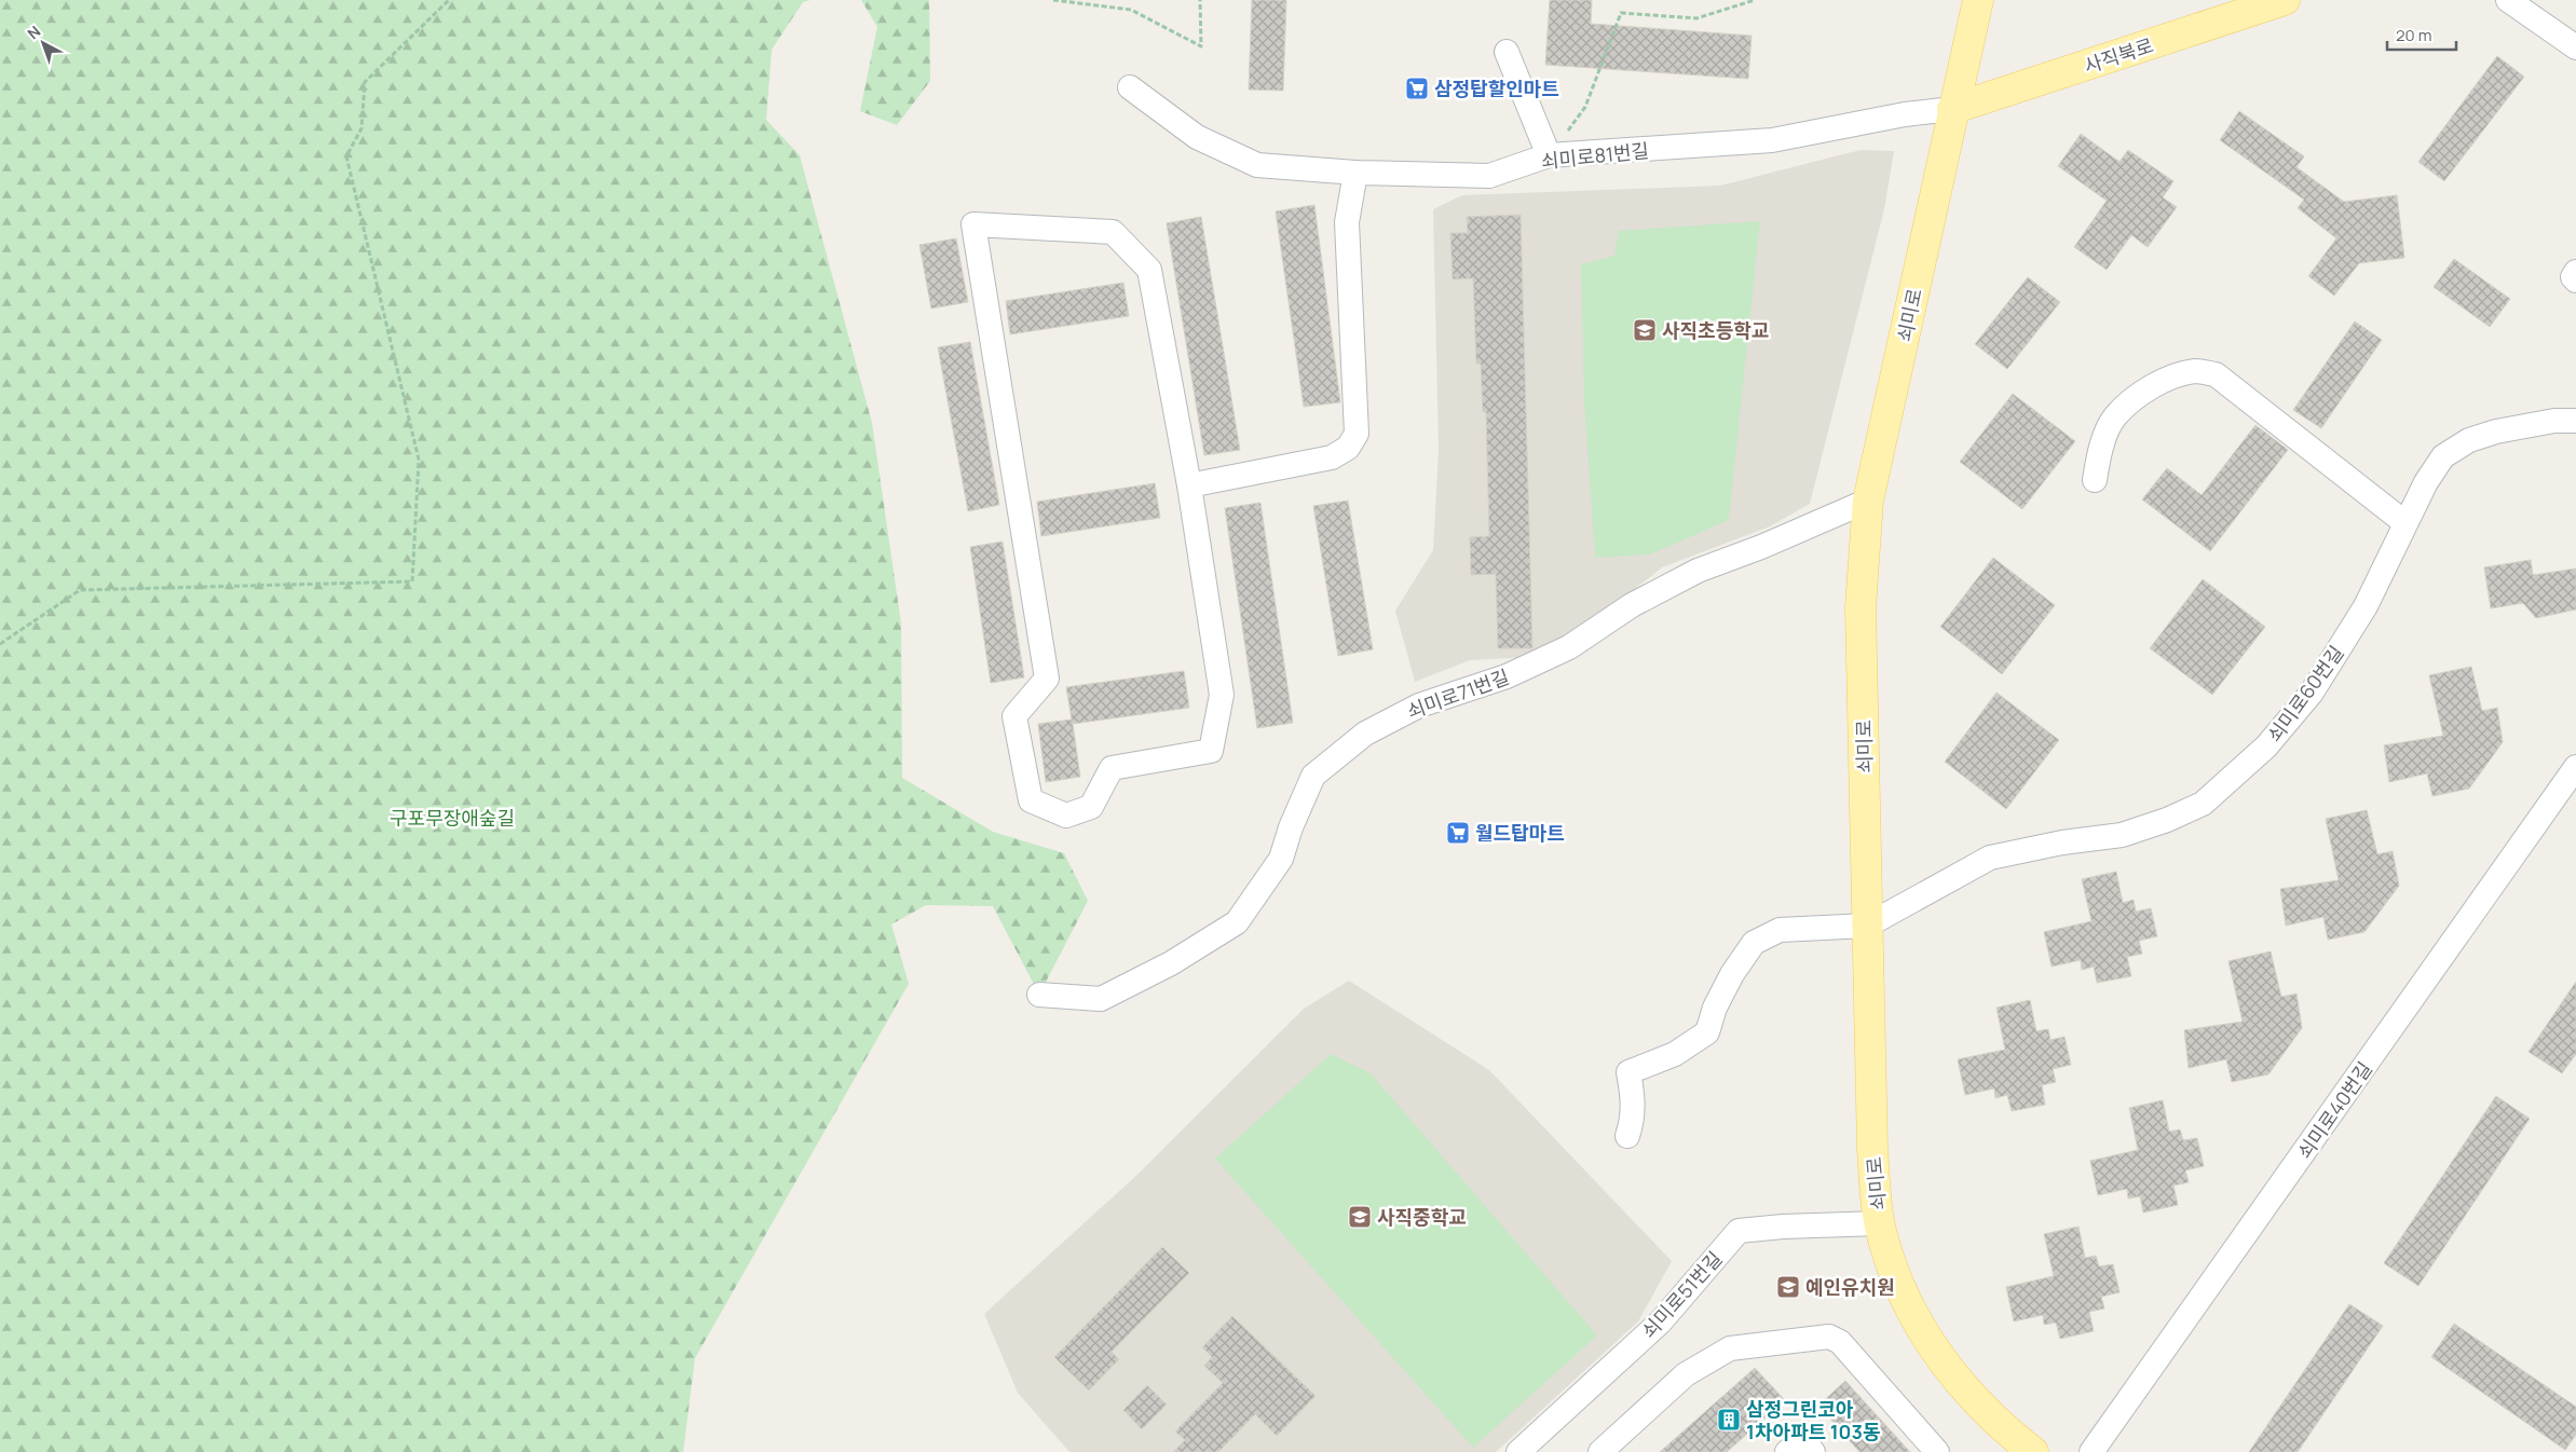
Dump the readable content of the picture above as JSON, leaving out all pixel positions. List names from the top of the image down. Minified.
{"streets":{"main road":["사직북로","쇠미로"],"street":["쇠미로81번길","쇠미로71번길","쇠미로60번길","쇠미로40번길","쇠미로51번길"]},"crossings":[["사직북로","쇠미로81번길"],["사직북로","쇠미로"],["쇠미로81번길","쇠미로"],["쇠미로","쇠미로71번길"],["쇠미로","쇠미로60번길"],["쇠미로","쇠미로51번길"]],"parks":["구포무장애숲길"],"places":{"supermarket":["삼정탑할인마트","월드탑마트"],"school or university":["사직초등학교","사직중학교","예인유치원"],"building":["삼정그린코아 1차아파트 103동"]},"scale_bar":"20 m","north":"top left"}
